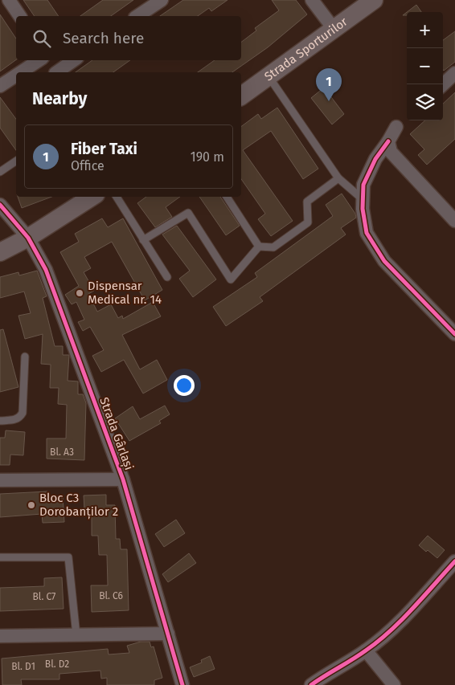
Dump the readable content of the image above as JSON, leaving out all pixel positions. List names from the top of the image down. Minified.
{"streets":{"main road":["Strada Sporturilor"],"street":["Strada Gârlași"]},"places":["Dispensar Medical nr. 14","Bloc C3 Dorobanților 2"],"house_numbers":["Bl. A3","Bl. C6","Bl. C7","Bl. D2","Bl. D1"],"page":{"map_buttons":["+","−"],"search":"Search here","pins":"1","heading":"Nearby","list":[{"mark":"1","name":"Fiber Taxi","note":"Office","value":"190 m"}]}}
